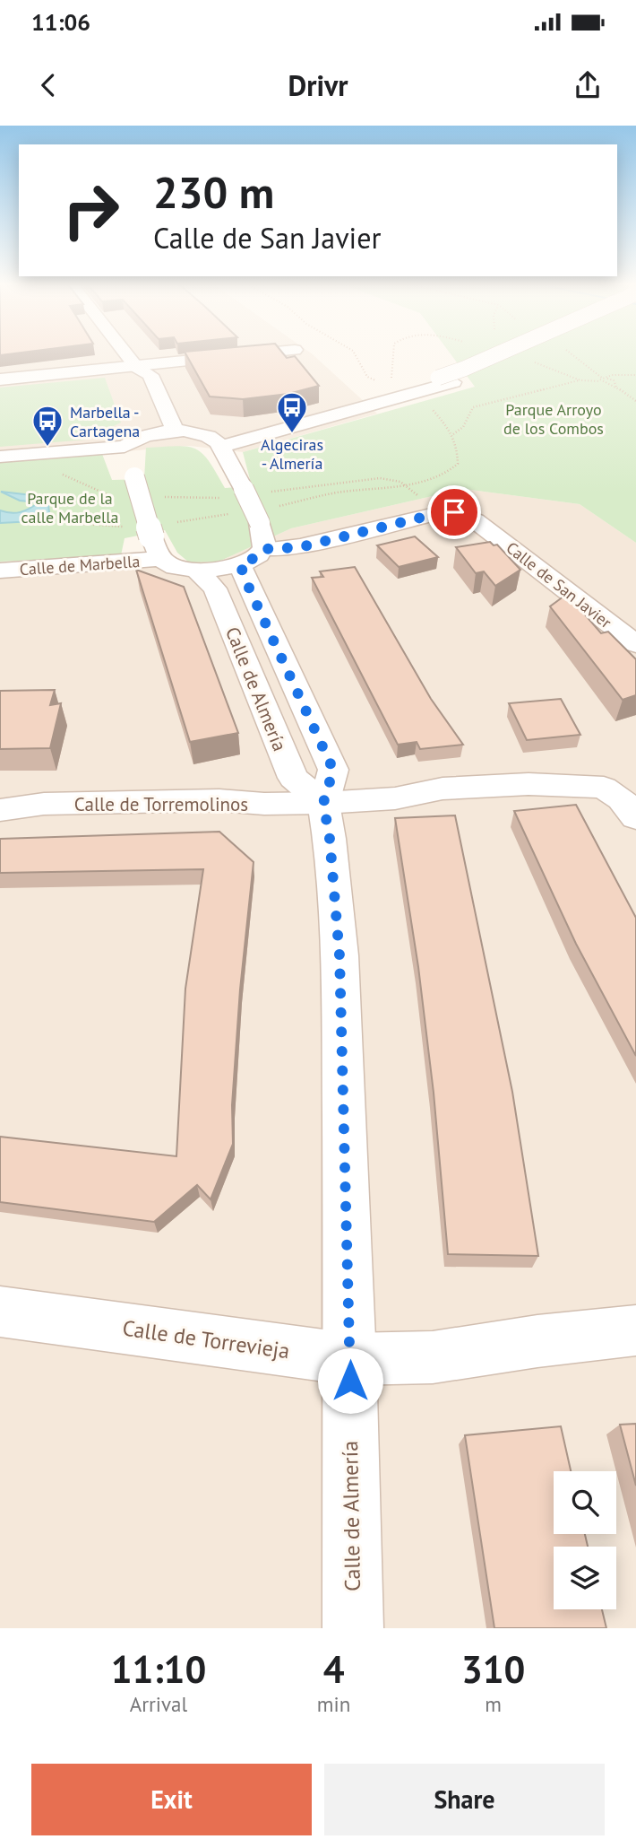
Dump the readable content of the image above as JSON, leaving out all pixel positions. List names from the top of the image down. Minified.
{"streets":{"street":["Calle de Marbella","Calle de San Javier","Calle de Almería","Calle de Torremolinos","Calle de Torrevieja"]},"crossings":[["Calle de Almería","Calle de Torremolinos"],["Calle de Almería","Calle de Torrevieja"]],"parks":["Parque Arroyo de los Combos","Parque de la calle Marbella"],"places":{"bus stop":["Algeciras - Almería","Marbella - Cartagena"]},"page":{"status":"11:06","header":"Drivr","turn":["230 m","Calle de San Javier"],"eta":["11:10","Arrival","4","min","310","m"],"buttons":["Exit","Share"]}}
